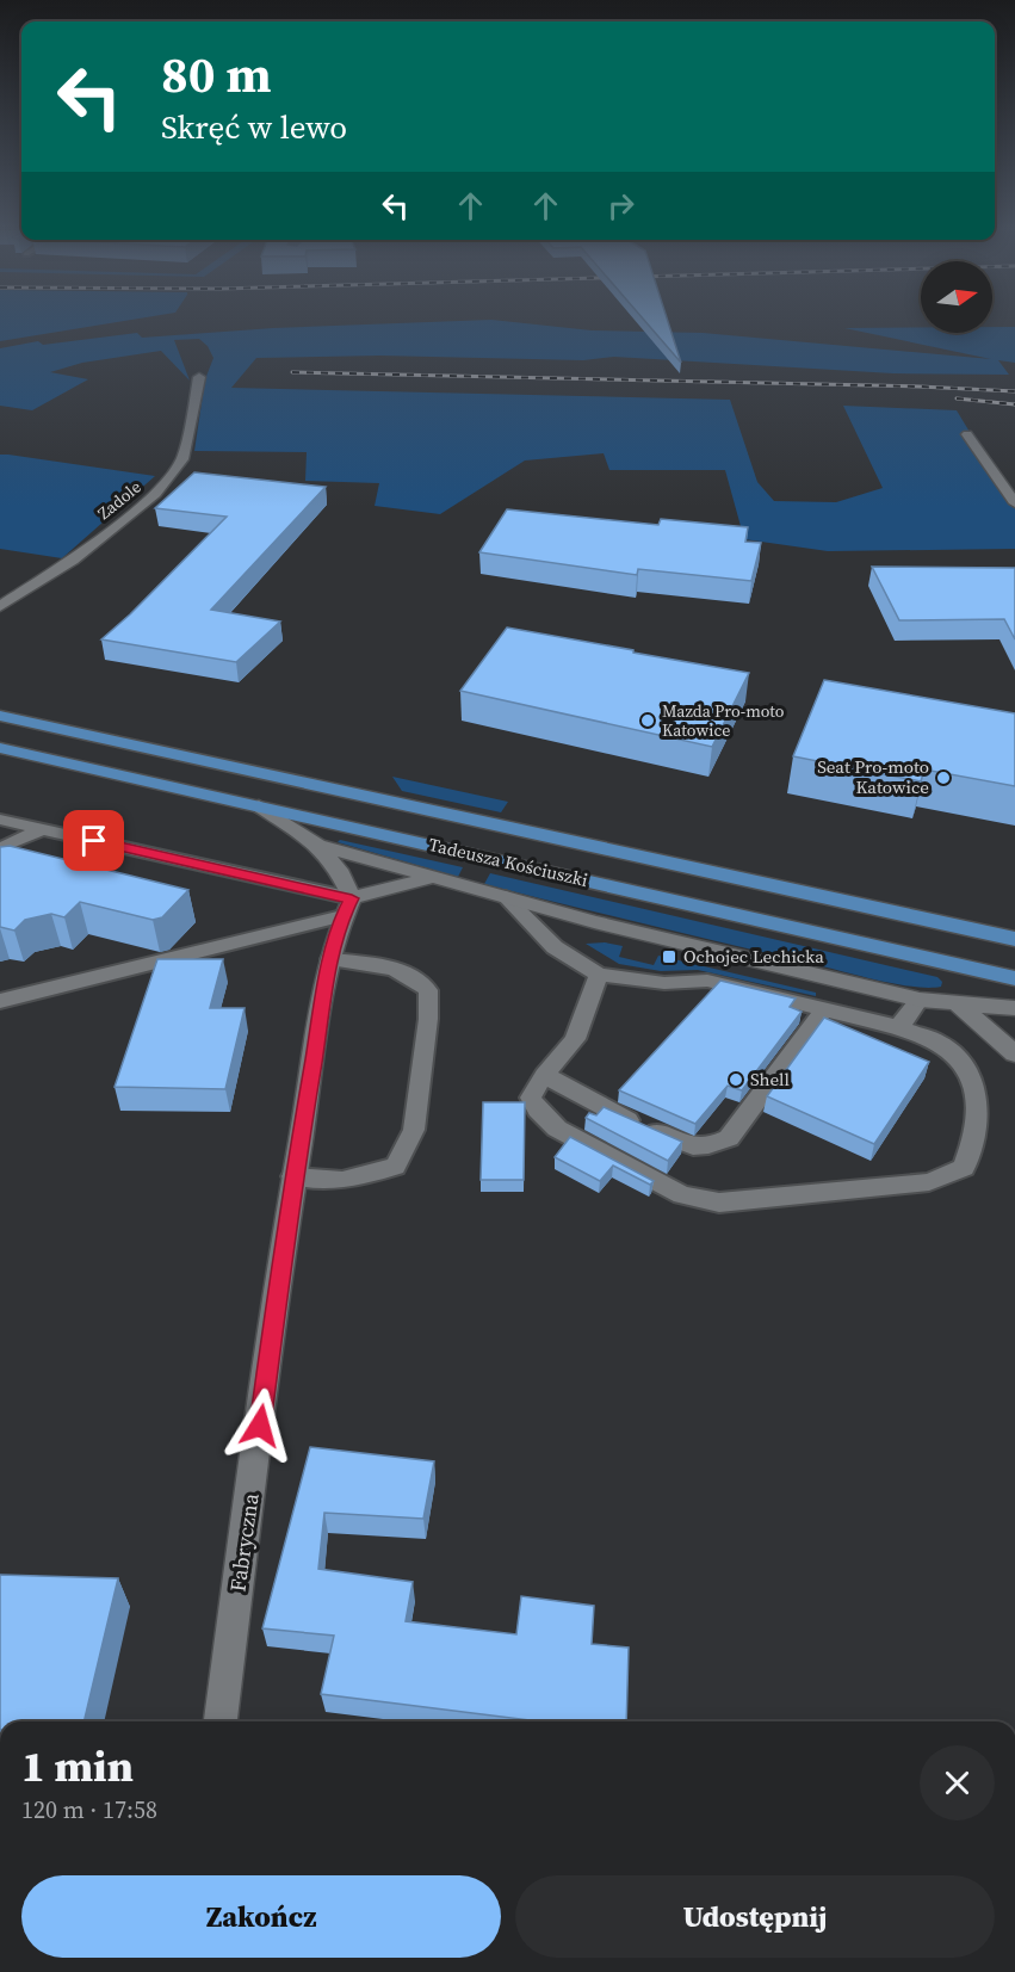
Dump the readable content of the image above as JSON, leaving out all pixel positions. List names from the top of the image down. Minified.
{"streets":{"main road":["Tadeusza Kościuszki"],"street":["Zadole","Fabryczna"]},"places":{"other":["Mazda Pro-moto Katowice","Seat Pro-moto Katowice","Shell"],"transit":["Ochojec Lechicka"]},"north":"right","page":{"turn":["80 m","Skręć w lewo"],"heading":["1 min","120 m · 17:58"],"buttons":["Zakończ","Udostępnij"]}}
